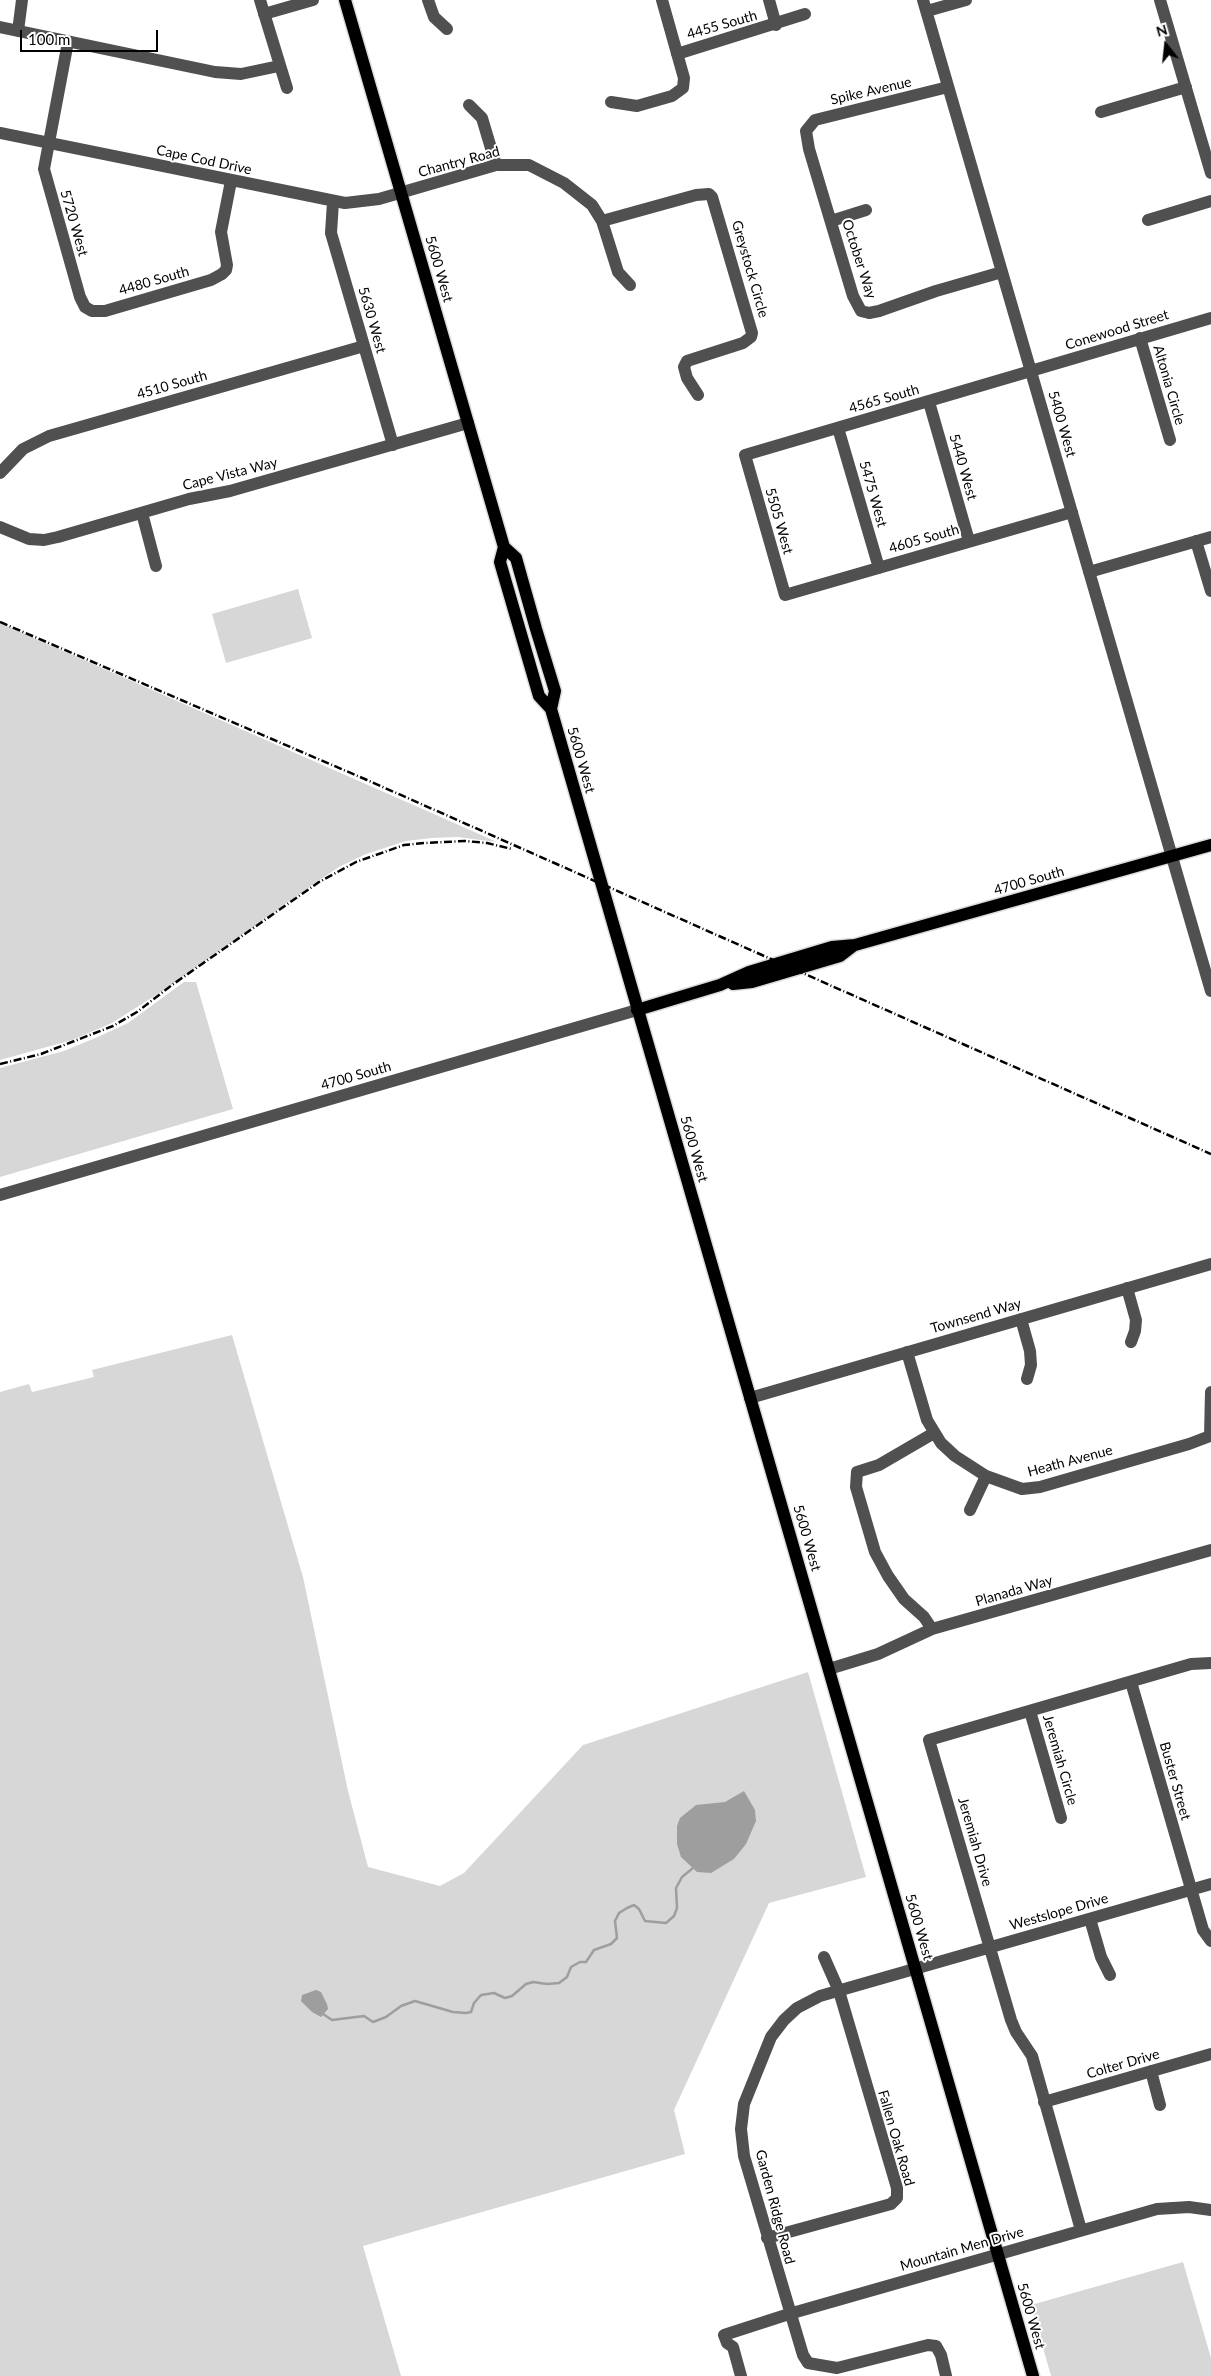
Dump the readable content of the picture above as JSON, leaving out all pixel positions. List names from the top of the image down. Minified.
{"streets":{"main road":["5600 West","4700 South"],"street":["4455 South","Spike Avenue","Cape Cod Drive","Chantry Road","5720 West","October Way","Greystock Circle","4480 South","5630 West","Conewood Street","4510 South","Altonia Circle","4565 South","5400 West","5440 West","Cape Vista Way","5475 West","5505 West","4605 South","Townsend Way","Heath Avenue","Planada Way","Jeremiah Circle","Buster Street","Jeremiah Drive","Westslope Drive","Colter Drive","Fallen Oak Road","Garden Ridge Road","Mountain Men Drive"]},"crossings":[["Spike Avenue","October Way"],["Spike Avenue","5400 West"],["Cape Cod Drive","Chantry Road"],["Cape Cod Drive","5720 West"],["Cape Cod Drive","5600 West"],["Cape Cod Drive","4480 South"],["Cape Cod Drive","5630 West"],["Chantry Road","5600 West"],["Chantry Road","Greystock Circle"],["5720 West","4480 South"],["October Way","5400 West"],["5600 West","Cape Vista Way"],["5600 West","4700 South"],["5600 West","Townsend Way"],["5600 West","Planada Way"],["5600 West","Westslope Drive"],["5600 West","Garden Ridge Road"],["5600 West","Mountain Men Drive"],["5630 West","4510 South"],["5630 West","Cape Vista Way"],["Conewood Street","Altonia Circle"],["Conewood Street","4565 South"],["Conewood Street","5400 West"],["4565 South","5400 West"],["4565 South","5440 West"],["4565 South","5475 West"],["4565 South","5505 West"],["5400 West","4605 South"],["5400 West","4700 South"],["5440 West","4605 South"],["5475 West","4605 South"],["5505 West","4605 South"],["Townsend Way","Heath Avenue"],["Jeremiah Circle","Jeremiah Drive"],["Buster Street","Jeremiah Drive"],["Buster Street","Westslope Drive"],["Jeremiah Drive","Westslope Drive"],["Jeremiah Drive","Colter Drive"],["Jeremiah Drive","Mountain Men Drive"],["Westslope Drive","Garden Ridge Road"],["Fallen Oak Road","Garden Ridge Road"],["Garden Ridge Road","Mountain Men Drive"]],"scale_bar":"100 m","north":"top"}
